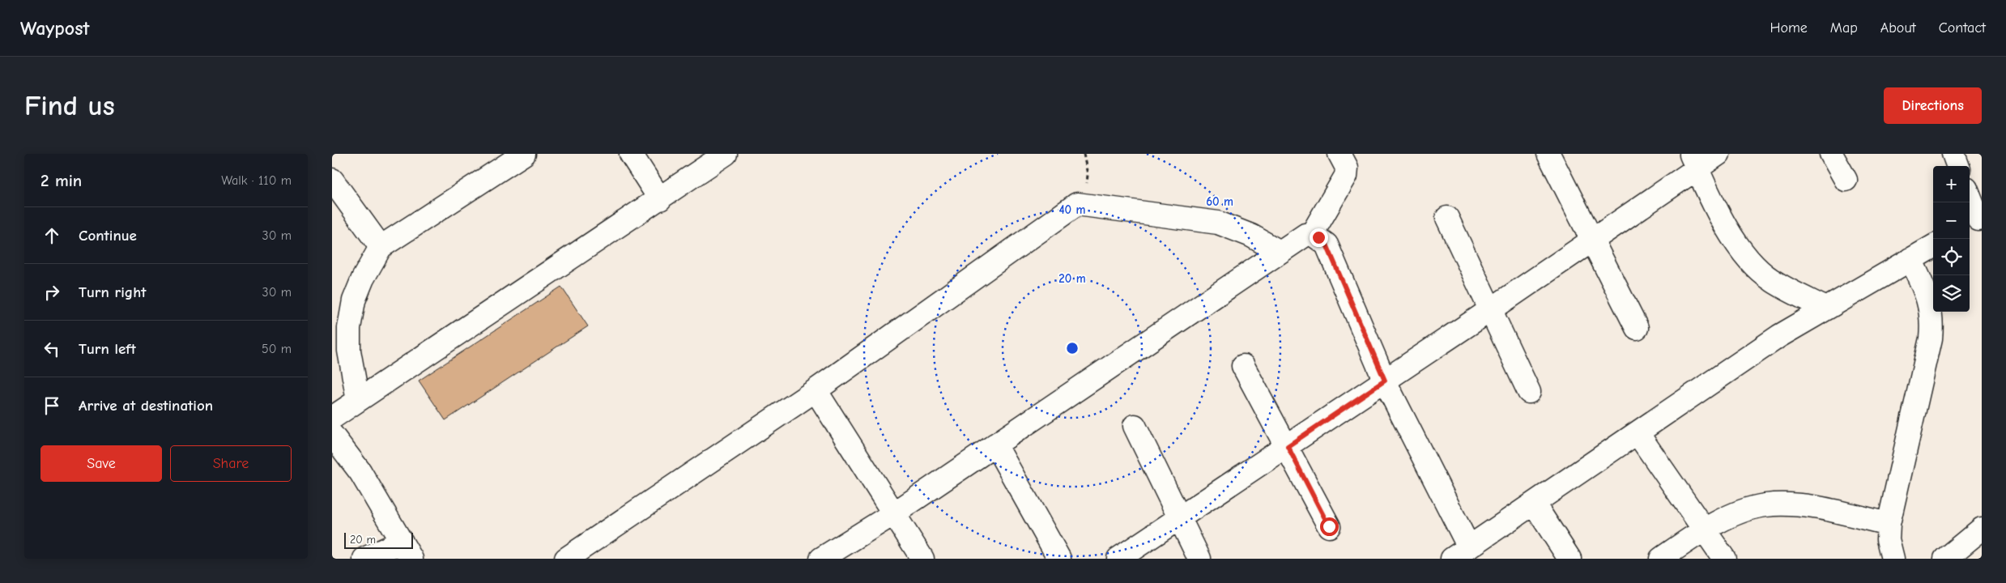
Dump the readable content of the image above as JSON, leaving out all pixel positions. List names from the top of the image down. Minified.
{"scale_bar":"20 m","page":{"header":"Waypost","nav":["Home","Map","About","Contact"],"buttons":["Directions",["Save","Share"]],"title":"Find us","heading":["2 min","Walk · 110 m"],"map_buttons":["+","−"],"list":[["Continue","30 m"],["Turn right","30 m"],["Turn left","50 m"],"Arrive at destination"],"scale":"20 m"},"rings":["60 m","40 m","20 m"]}
